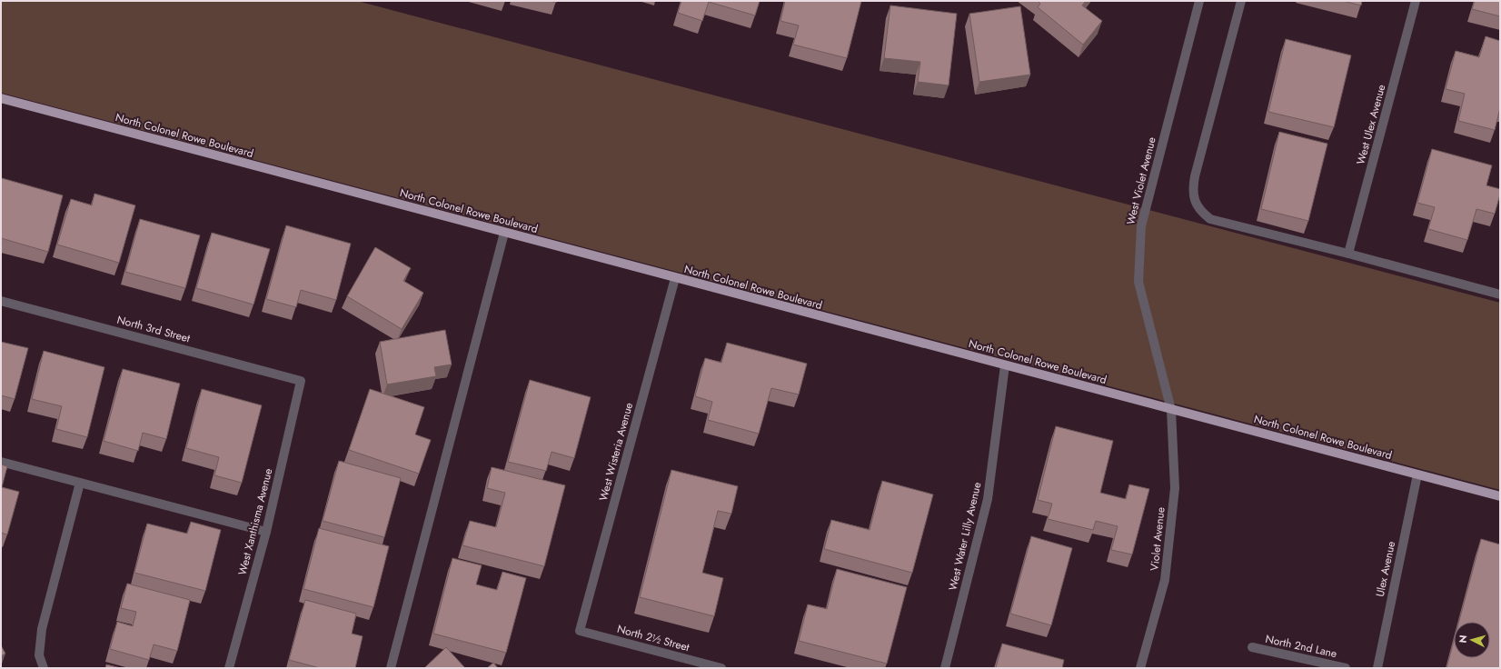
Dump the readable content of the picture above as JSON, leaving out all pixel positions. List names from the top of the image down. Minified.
{"streets":{"main road":["North Colonel Rowe Boulevard"],"street":["West Ulex Avenue","West Violet Avenue","North 3rd Street","West Wisteria Avenue","West Xanthisma Avenue","West Water Lilly Avenue","Violet Avenue","Ulex Avenue","North 2½ Street","North 2nd Lane"]},"crossings":[["North Colonel Rowe Boulevard","West Violet Avenue"],["North Colonel Rowe Boulevard","West Wisteria Avenue"],["North Colonel Rowe Boulevard","West Water Lilly Avenue"],["North Colonel Rowe Boulevard","Violet Avenue"],["North Colonel Rowe Boulevard","Ulex Avenue"],["West Violet Avenue","Violet Avenue"],["North 3rd Street","West Xanthisma Avenue"],["West Wisteria Avenue","North 2½ Street"]],"north":"left"}
